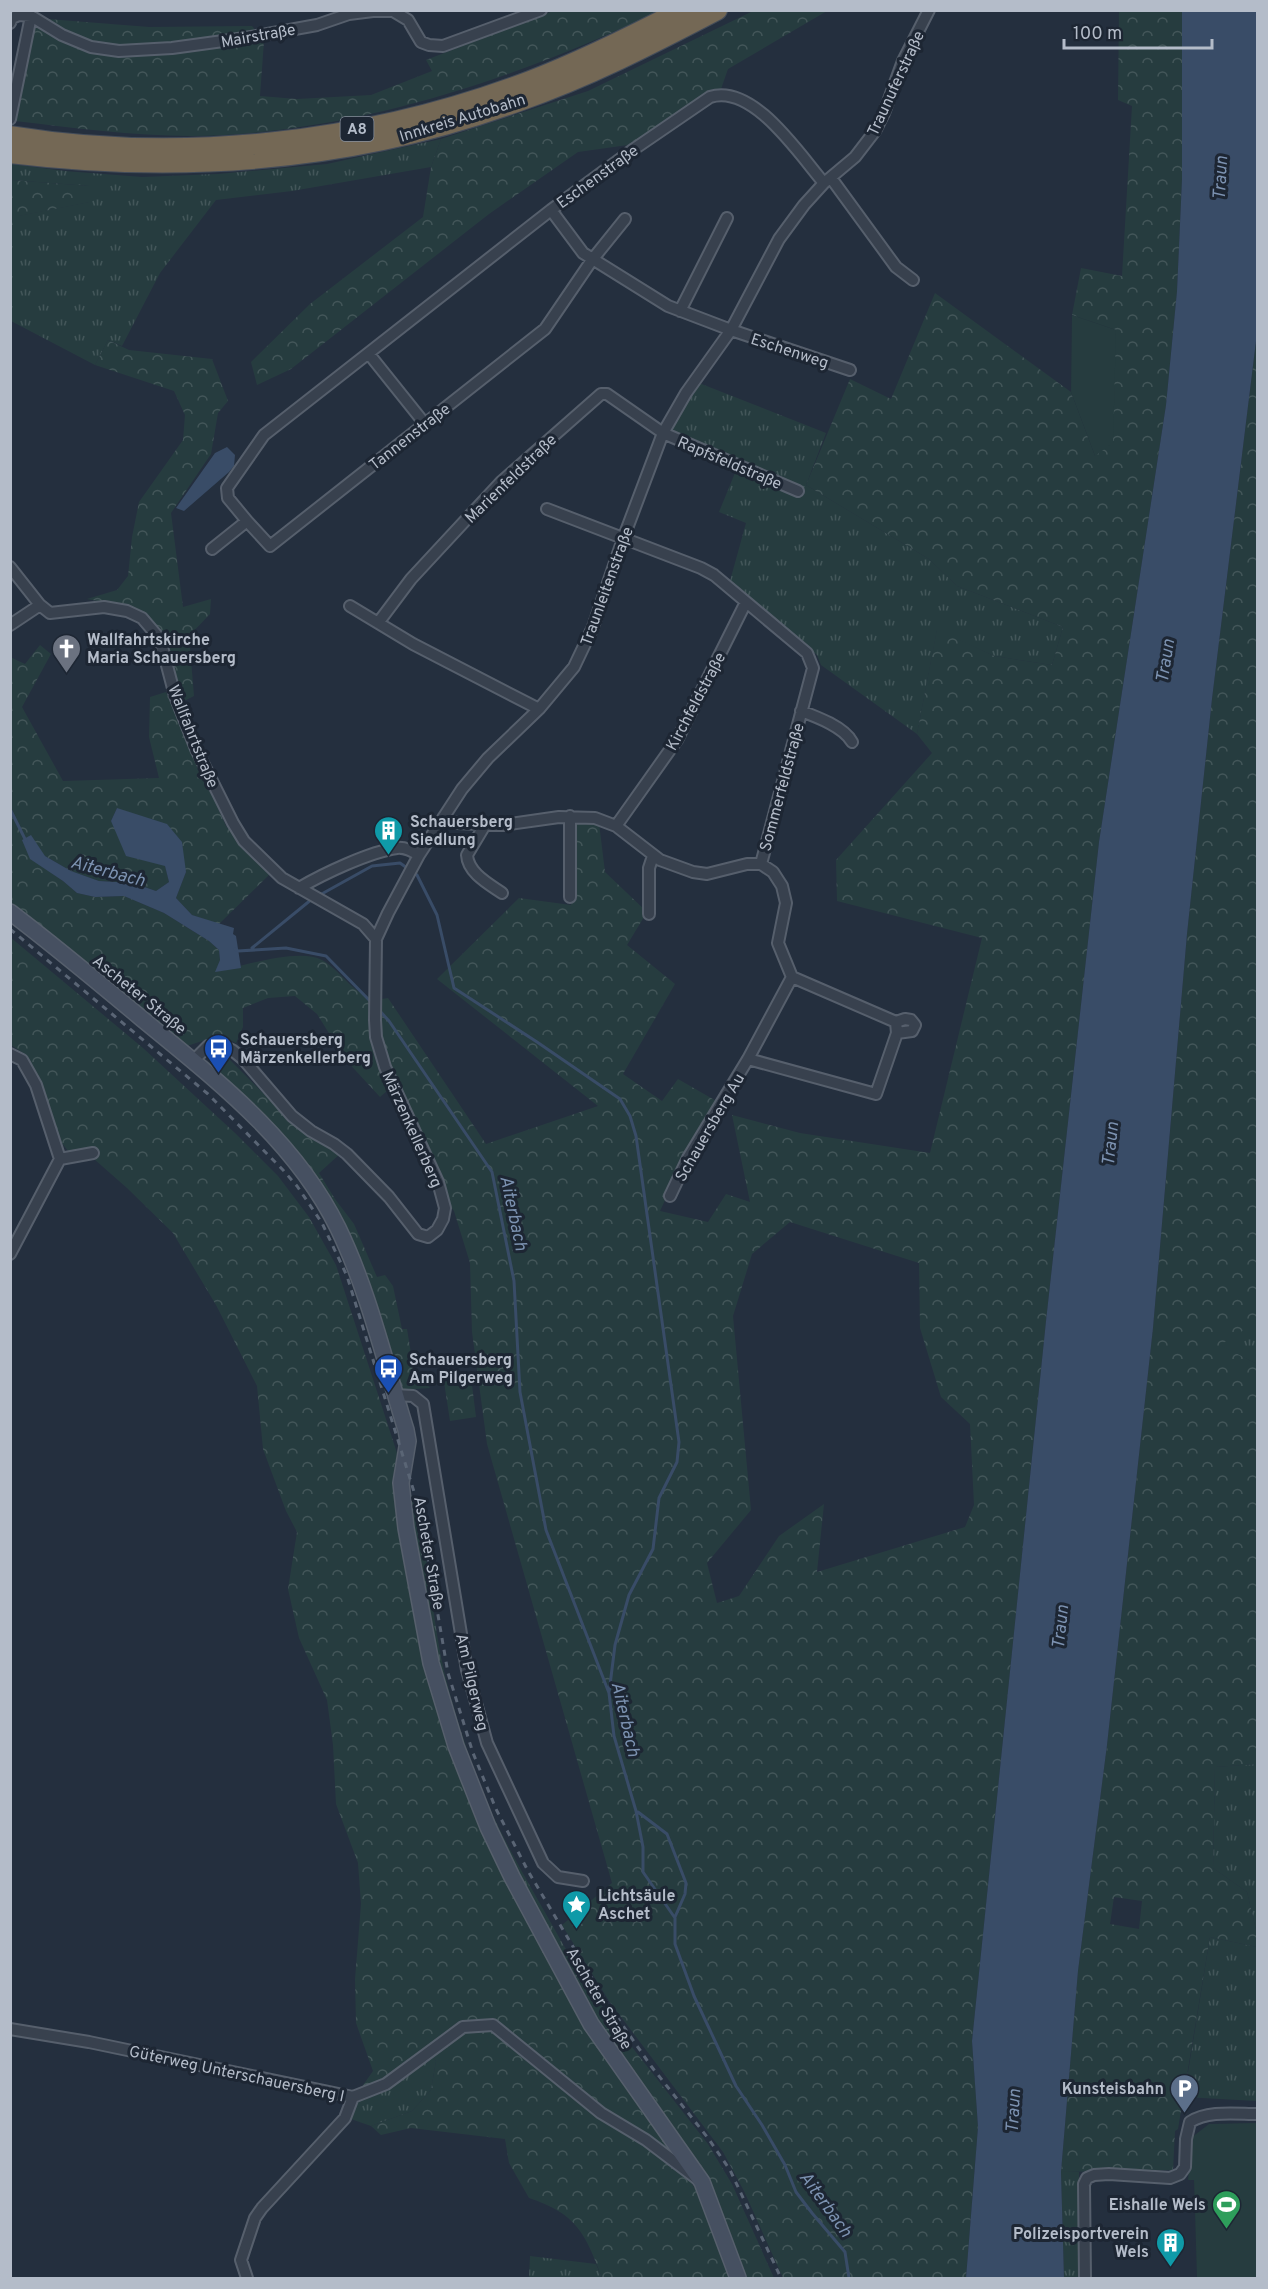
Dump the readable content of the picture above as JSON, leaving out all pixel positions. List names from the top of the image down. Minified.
{"streets":{"highway":["Innkreis Autobahn","A8"],"main road":["Ascheter Straße"],"street":["Mairstraße","Traunuferstraße","Eschenstraße","Eschenweg","Tannenstraße","Rapfsfeldstraße","Marienfeldstraße","Traunleitenstraße","Kirchfeldstraße","Wallfahrtstraße","Sommerfeldstraße","Schauersberg Au","Märzenkellerberg","Am Pilgerweg","Güterweg Unterschauersberg I"]},"crossings":[["Traunuferstraße","Eschenstraße"],["Traunuferstraße","Traunleitenstraße"],["Eschenstraße","Tannenstraße"],["Eschenstraße","Traunleitenstraße"],["Eschenweg","Traunleitenstraße"],["Rapfsfeldstraße","Marienfeldstraße"],["Rapfsfeldstraße","Traunleitenstraße"],["Marienfeldstraße","Traunleitenstraße"],["Traunleitenstraße","Wallfahrtstraße"],["Traunleitenstraße","Sommerfeldstraße"],["Traunleitenstraße","Märzenkellerberg"],["Kirchfeldstraße","Sommerfeldstraße"],["Ascheter Straße","Märzenkellerberg"],["Ascheter Straße","Am Pilgerweg"]],"water":["Traun","Aiterbach"],"places":{"church":["Wallfahrtskirche Maria Schauersberg"],"building":["Schauersberg Siedlung","Polizeisportverein Wels"],"bus stop":["Schauersberg Märzenkellerberg","Schauersberg Am Pilgerweg"],"place":["Lichtsäule Aschet"],"parking":["Kunsteisbahn"],"sports":["Eishalle Wels"]},"scale_bar":"100 m"}
